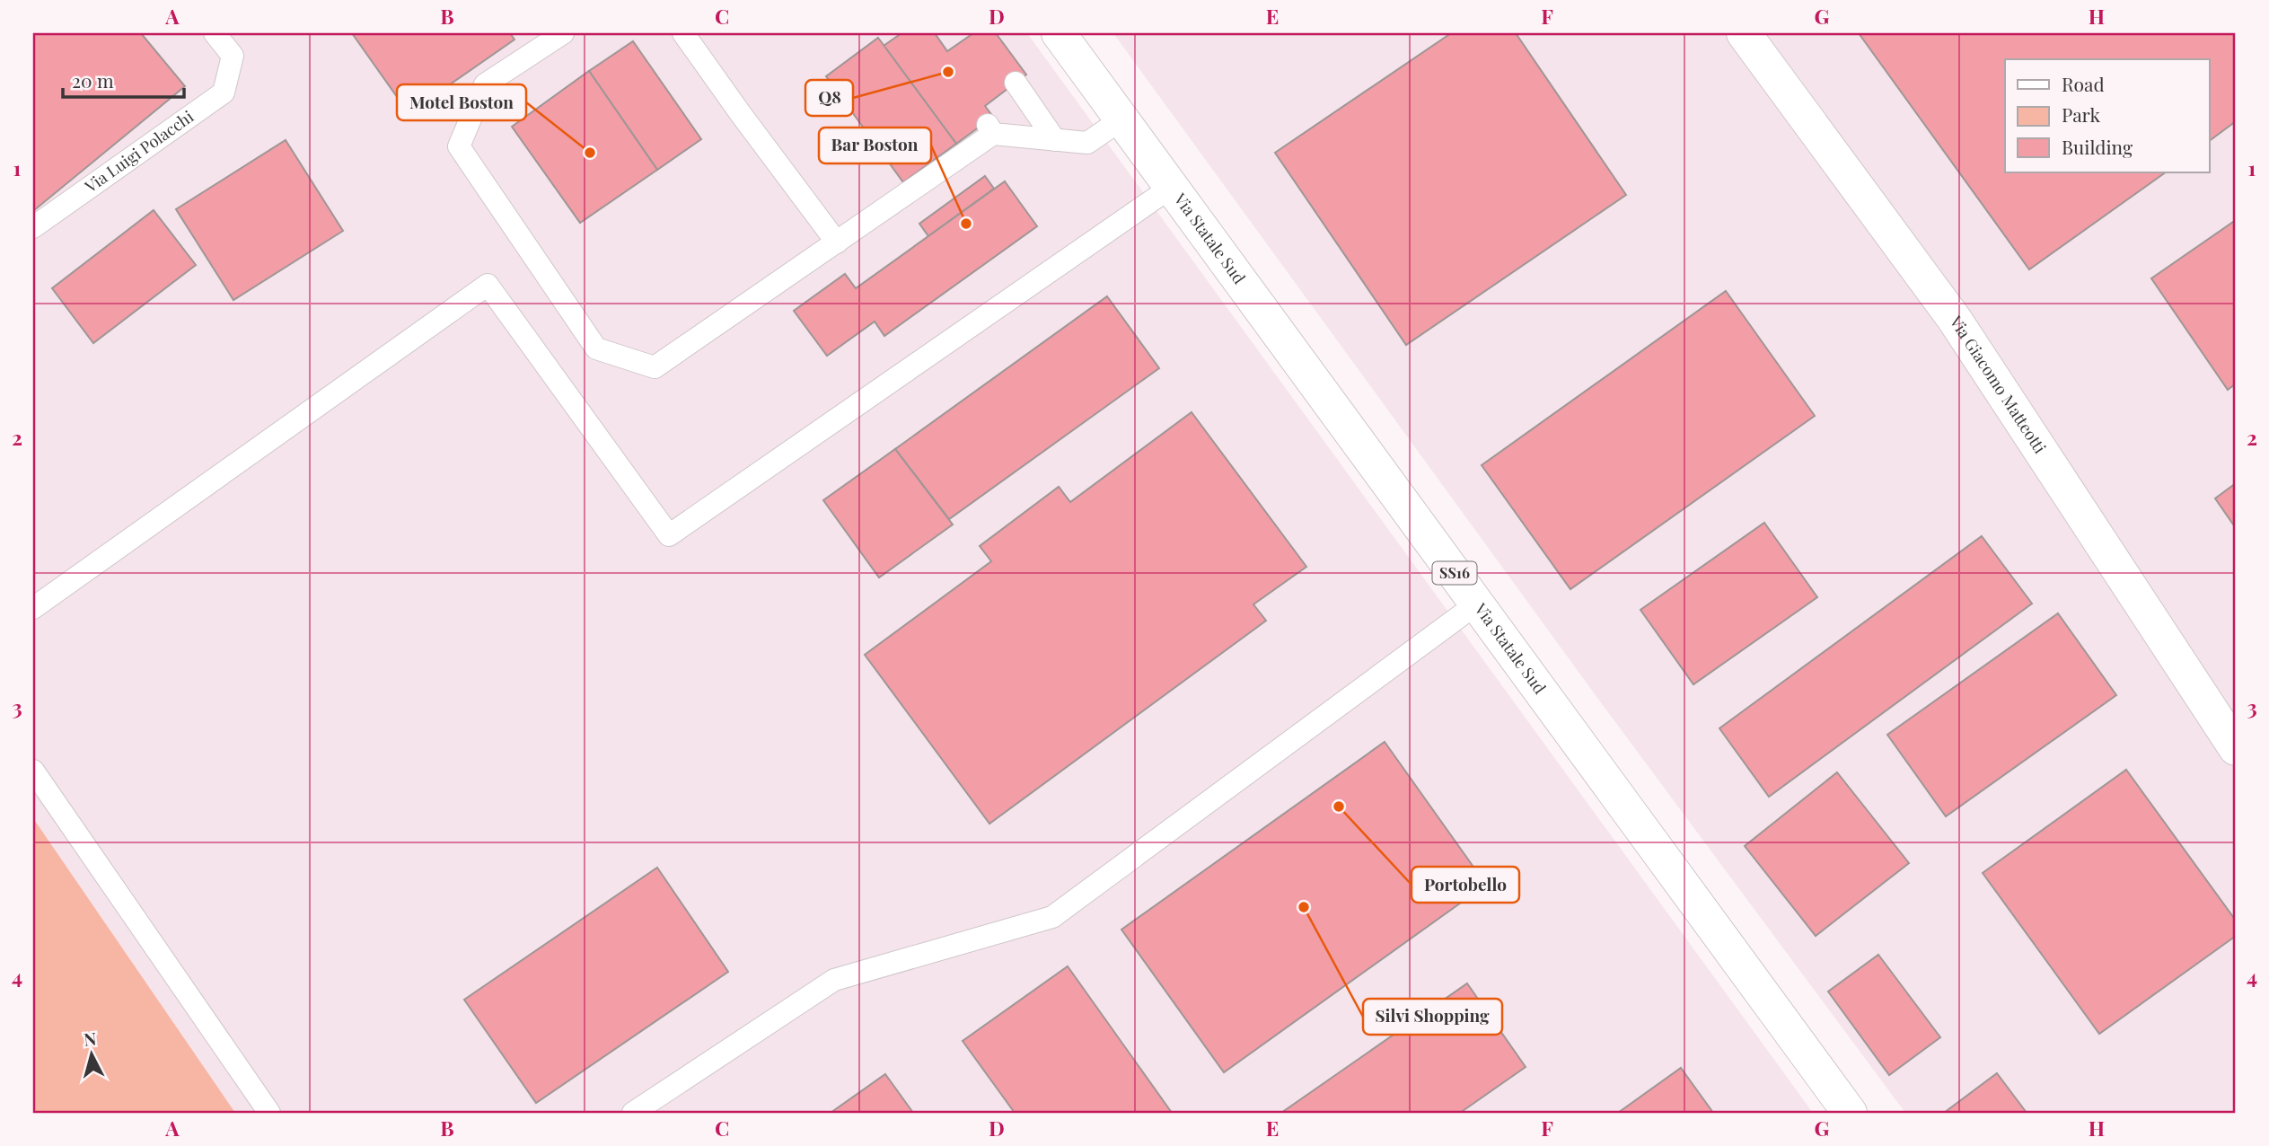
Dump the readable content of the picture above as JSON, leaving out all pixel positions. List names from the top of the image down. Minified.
{"streets":{"main road":["Via Statale Sud","Via Giacomo Matteotti","SS16"],"lane":["Via Luigi Polacchi"]},"places":["Q8","Motel Boston","Bar Boston","Portobello","Silvi Shopping"],"legend":["Road","Park","Building"],"scale_bar":"20 m","north":"top","grid":{"columns":["A","B","C","D","E","F","G","H"],"rows":["1","2","3","4"]}}
